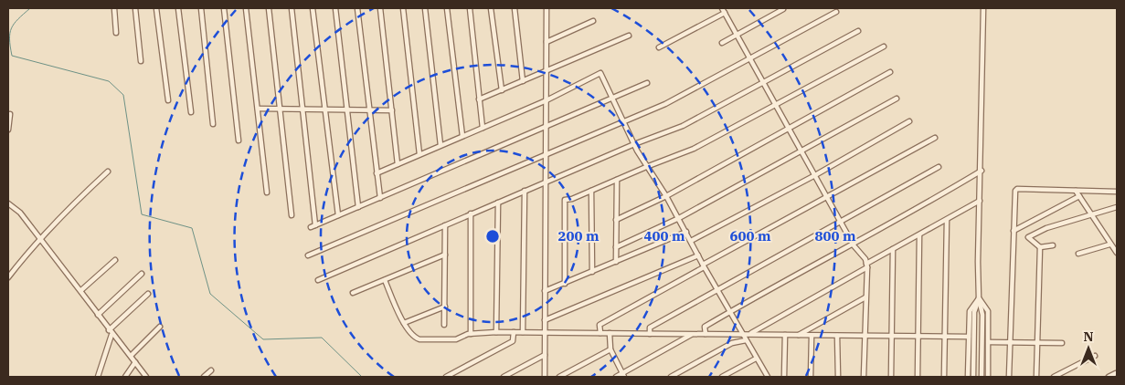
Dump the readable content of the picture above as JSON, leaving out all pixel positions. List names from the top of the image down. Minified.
{"north":"top","rings":["200 m","400 m","600 m","800 m"]}
